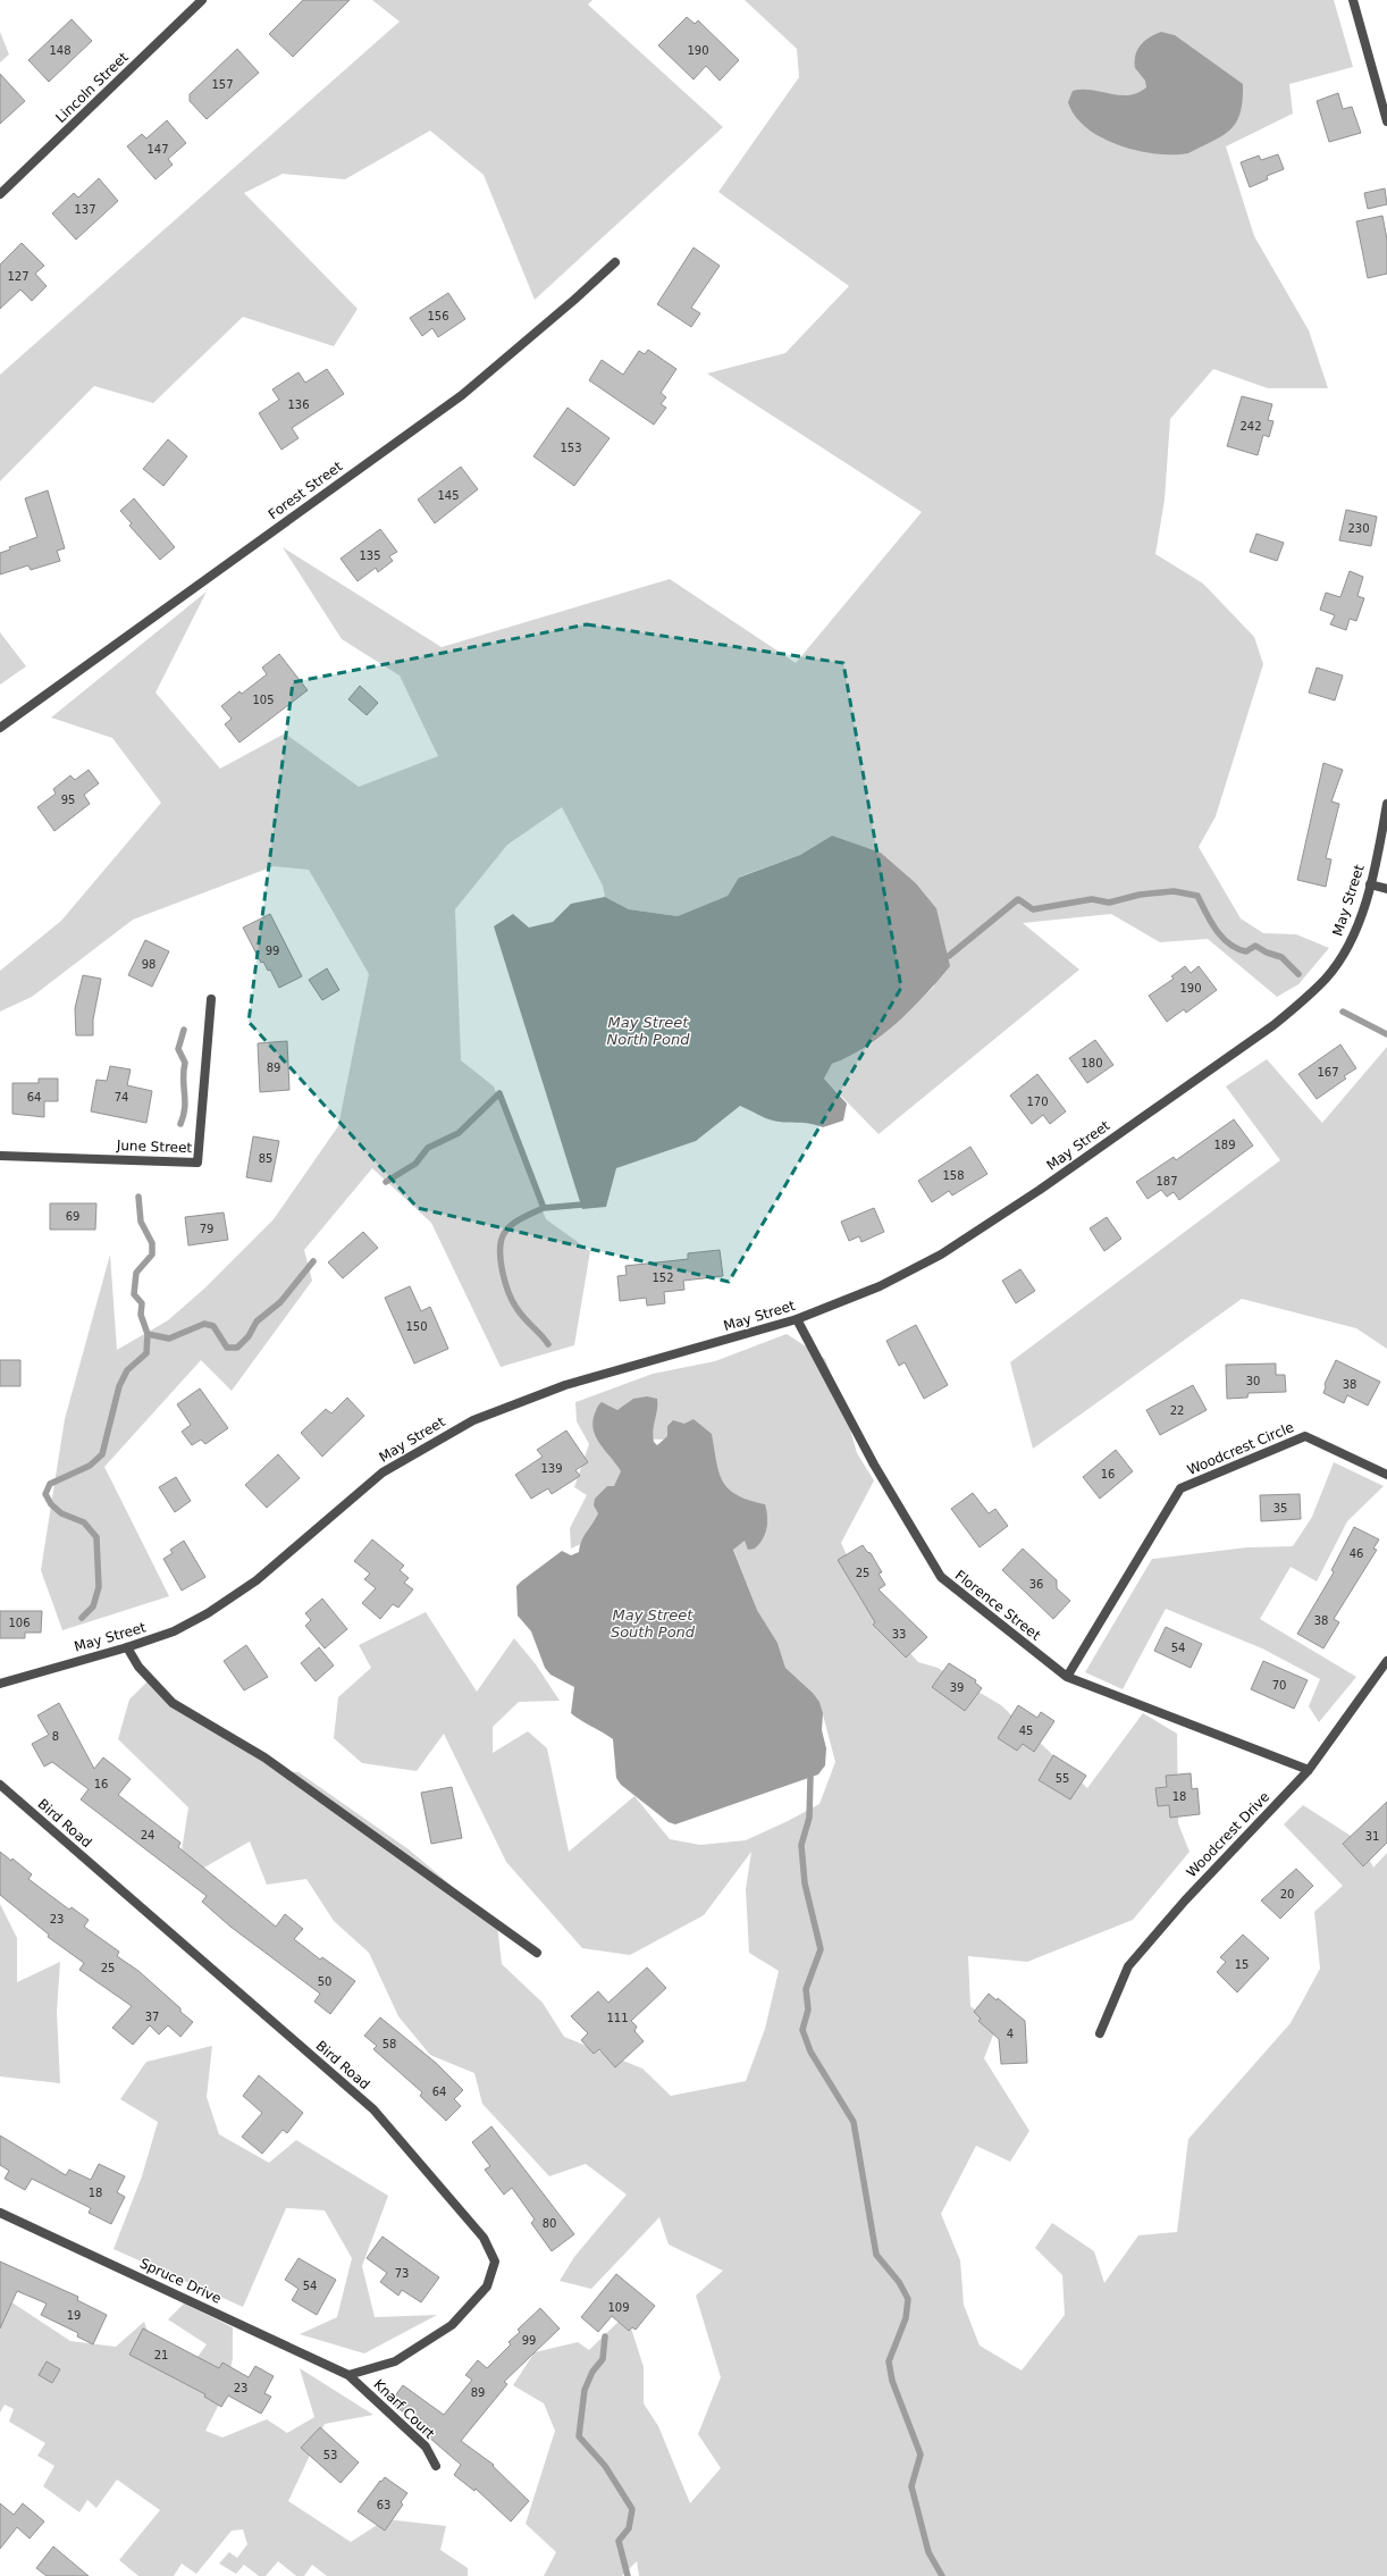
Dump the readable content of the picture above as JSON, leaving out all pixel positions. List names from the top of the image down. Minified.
{"streets":{"street":["Lincoln Street","Forest Street","May Street","June Street","Woodcrest Circle","Florence Street","Bird Road","Woodcrest Drive","Spruce Drive","Knarf Court"]},"crossings":[["May Street","Florence Street"],["Woodcrest Circle","Florence Street"],["Florence Street","Woodcrest Drive"],["Bird Road","Spruce Drive"],["Bird Road","Knarf Court"],["Spruce Drive","Knarf Court"]],"water":["May Street North Pond","May Street South Pond"],"house_numbers":["148","190","157","147","137","127","156","136","242","153","145","230","135","105","95","99","98","190","180","89","167","64","74","170","189","85","158","187","69","79","152","150","30","38","22","139","16","35","46","25","36","38","106","33","54","70","39","45","8","55","16","18","24","31","20","23","15","25","50","37","111","4","58","64","18","80","73","54","109","19","99","21","23","89","53","63"]}
